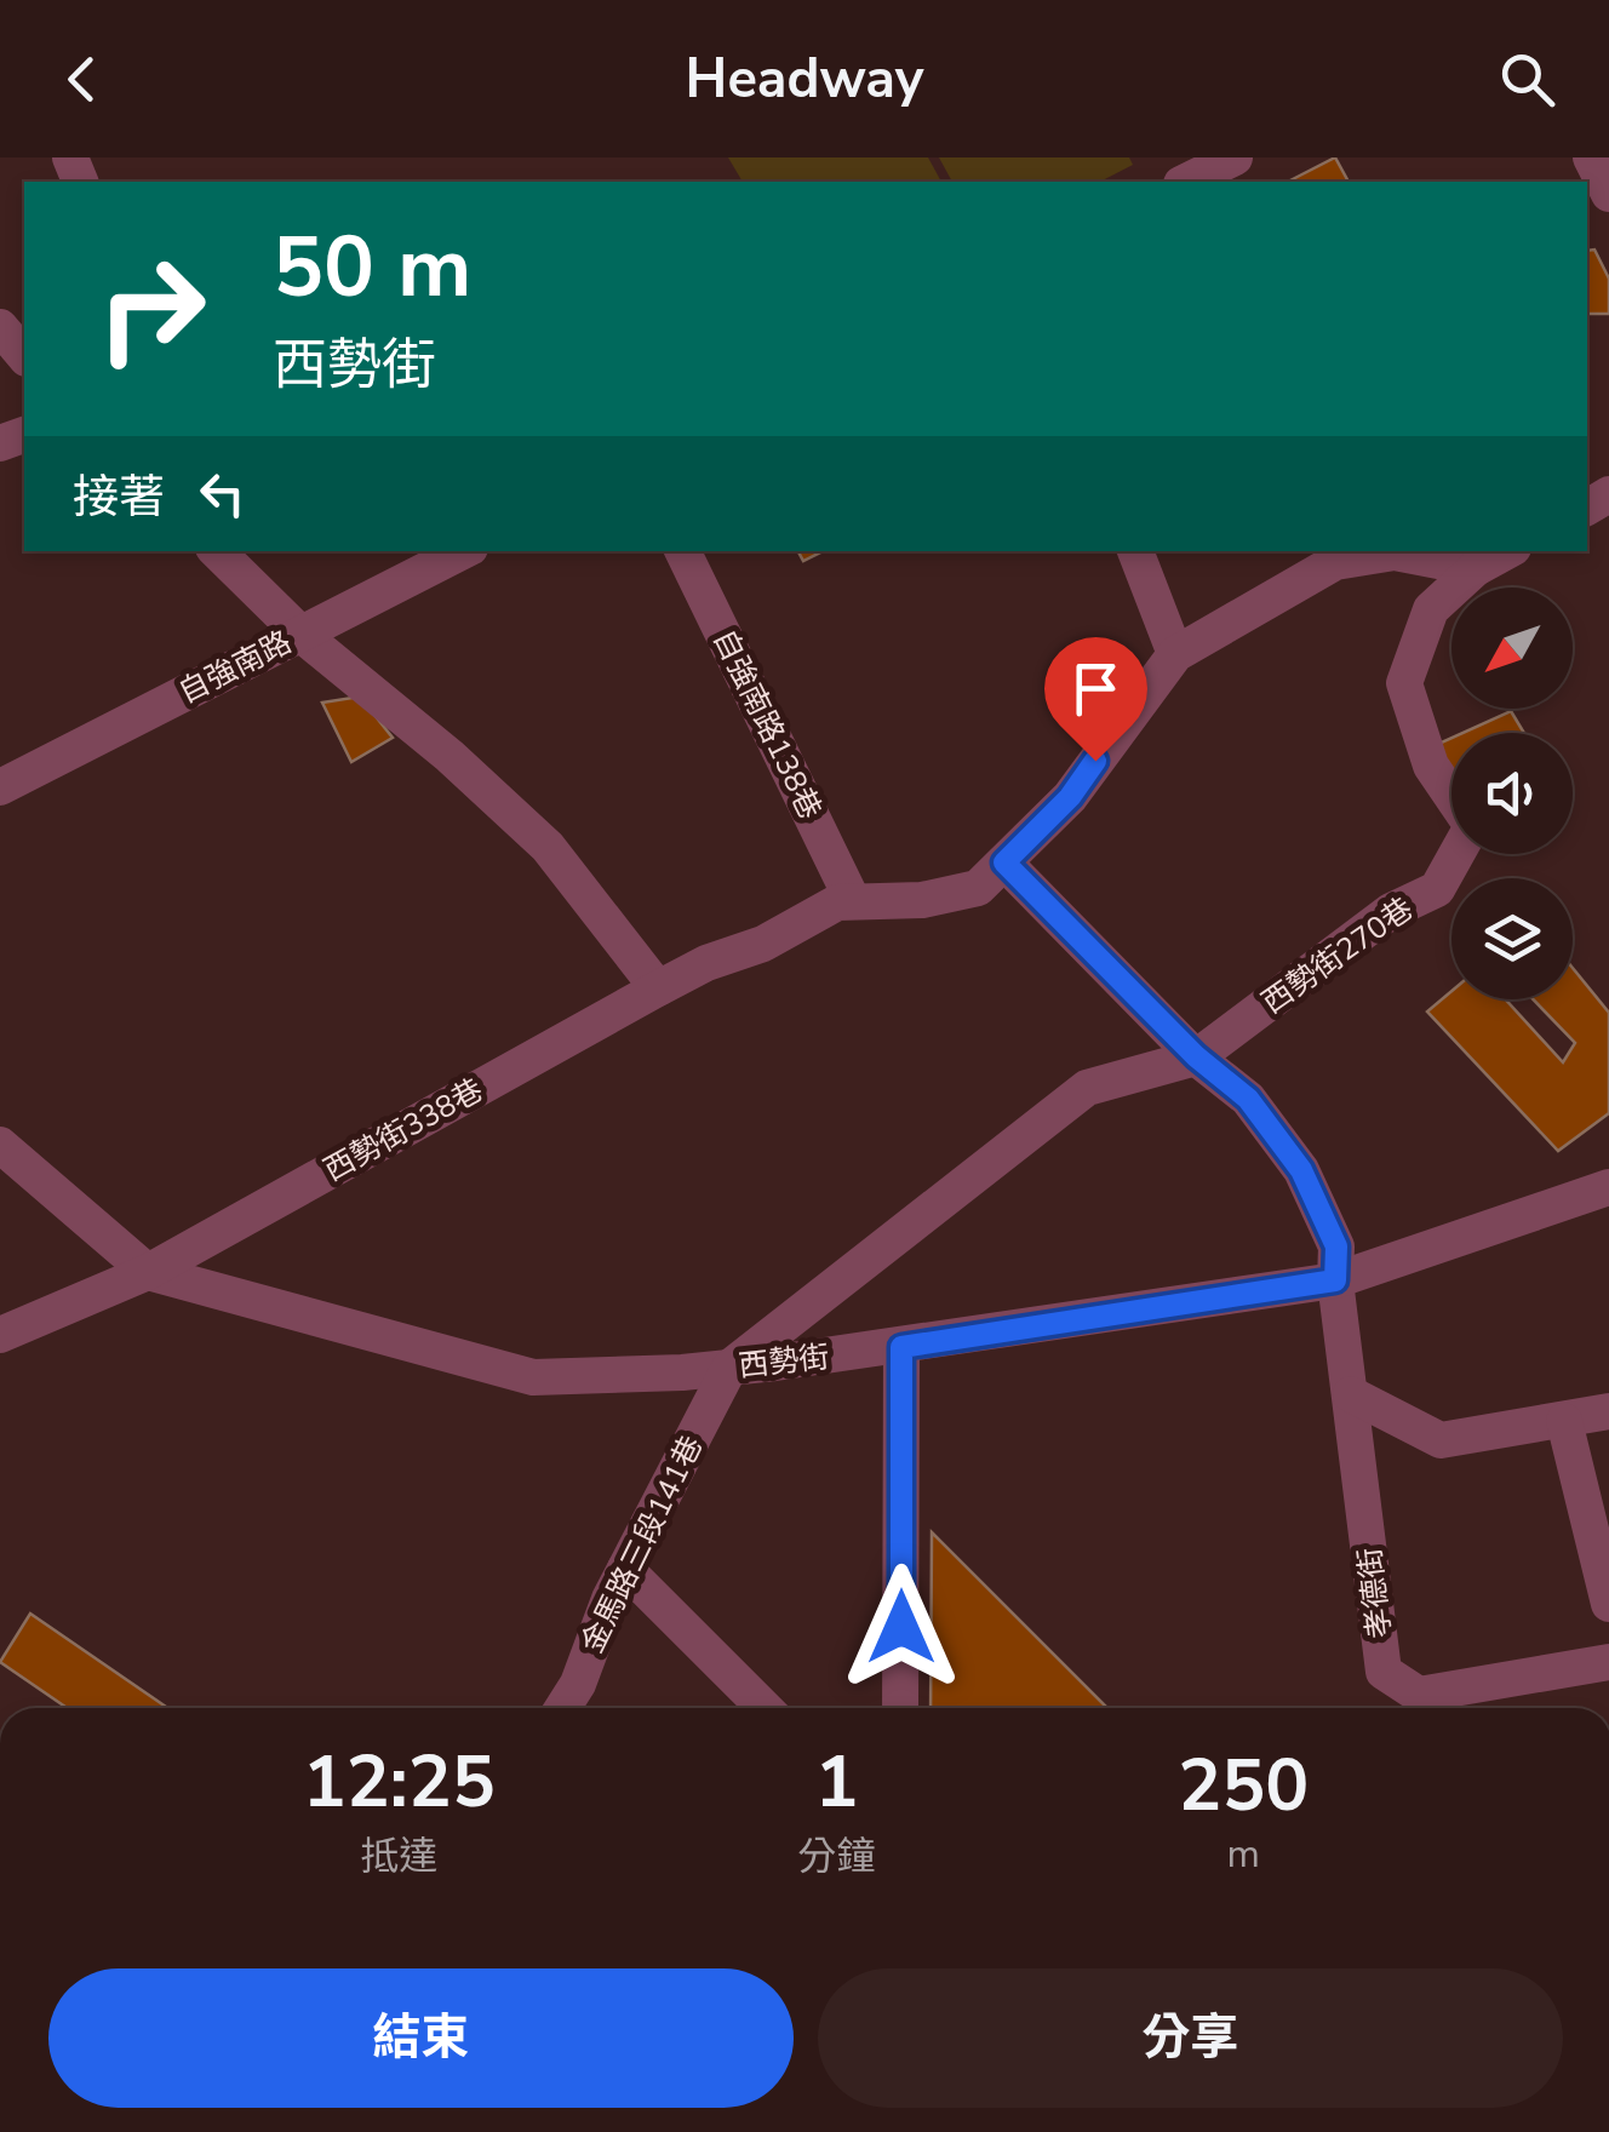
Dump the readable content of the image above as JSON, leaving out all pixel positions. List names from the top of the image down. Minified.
{"streets":{"street":["自強南路","自強南路138巷","西勢街270巷","西勢街338巷","西勢街","金馬路三段141巷","孝德街"]},"crossings":[["西勢街338巷","西勢街"],["西勢街","金馬路三段141巷"],["西勢街","孝德街"]],"north":"bottom left","page":{"header":"Headway","turn":["50 m","西勢街"],"then":"接著","eta":["12:25","抵達","1","分鐘","250","m"],"buttons":["結束","分享"]}}
